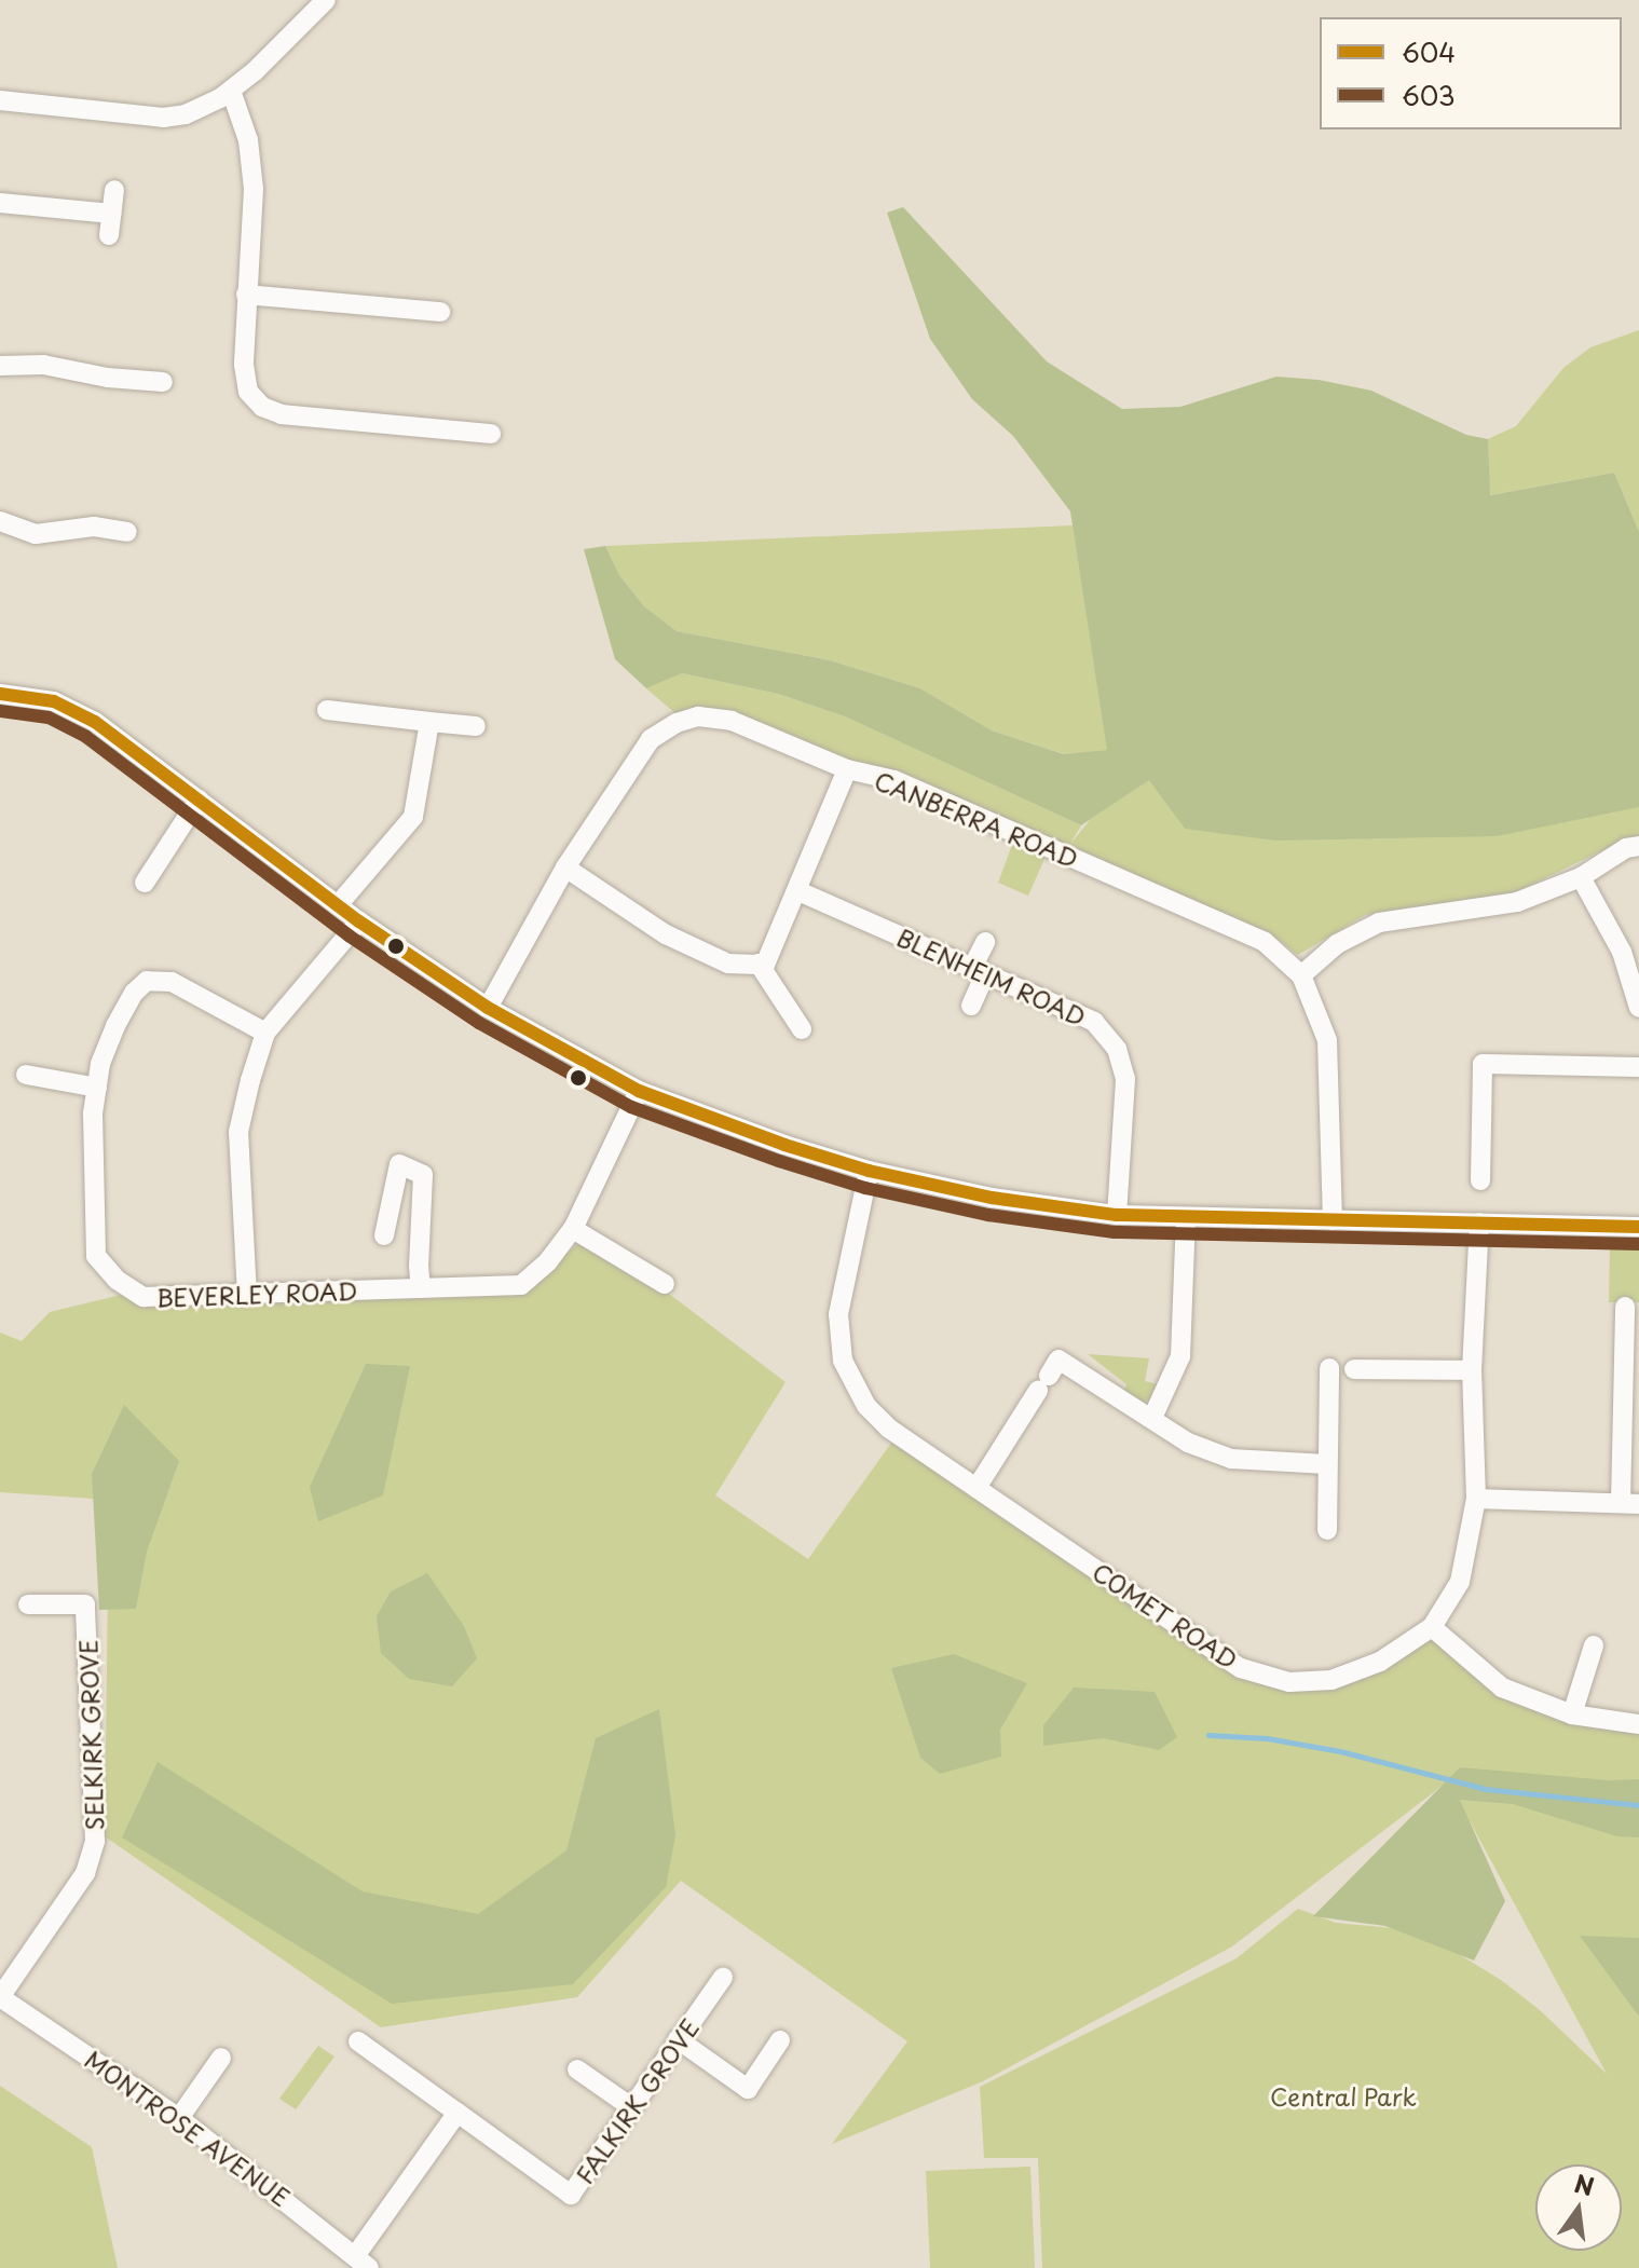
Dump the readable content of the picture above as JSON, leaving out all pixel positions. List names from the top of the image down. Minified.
{"streets":{"street":["CANBERRA ROAD","BLENHEIM ROAD","BEVERLEY ROAD","COMET ROAD","SELKIRK GROVE","FALKIRK GROVE","MONTROSE AVENUE"]},"crossings":[["SELKIRK GROVE","MONTROSE AVENUE"]],"parks":["Central Park"],"lines":["transit line 604","transit line 603"],"legend":["604","603"],"north":"top"}
